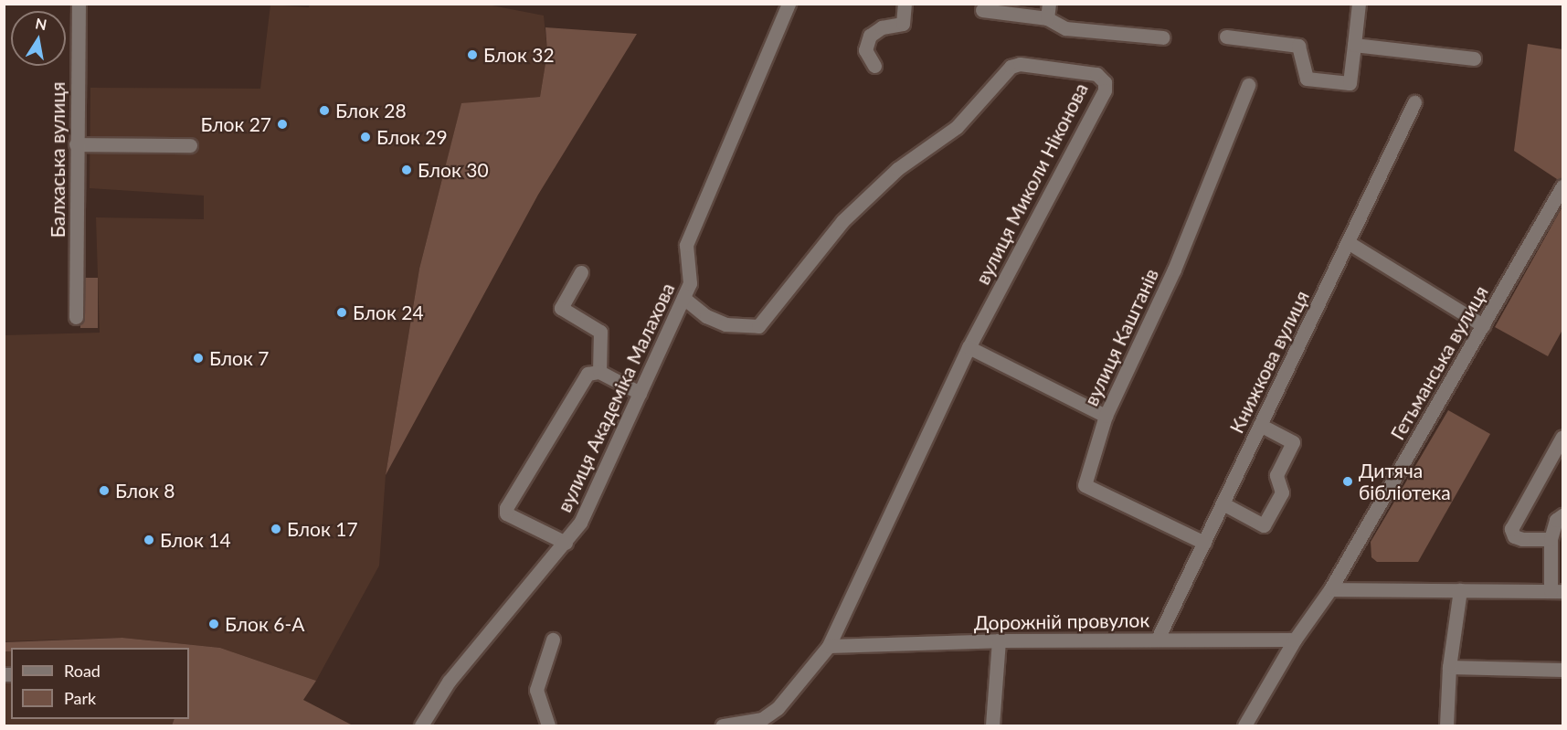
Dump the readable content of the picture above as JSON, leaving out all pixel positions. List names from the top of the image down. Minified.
{"streets":{"street":["Балхаська вулиця","вулиця Миколи Ніконова","вулиця Каштанів","Книжкова вулиця","Гетьманська вулиця","вулиця Академіка Малахова","Дорожній провулок"]},"crossings":[["вулиця Миколи Ніконова","вулиця Академіка Малахова"],["вулиця Миколи Ніконова","Дорожній провулок"],["вулиця Каштанів","Книжкова вулиця"],["Книжкова вулиця","Дорожній провулок"],["Гетьманська вулиця","Дорожній провулок"]],"places":["Блок 32","Блок 28","Блок 27","Блок 29","Блок 30","Блок 24","Блок 7","Дитяча бібліотека","Блок 8","Блок 17","Блок 14","Блок 6-А"],"legend":["Road","Park"],"north":"top"}
